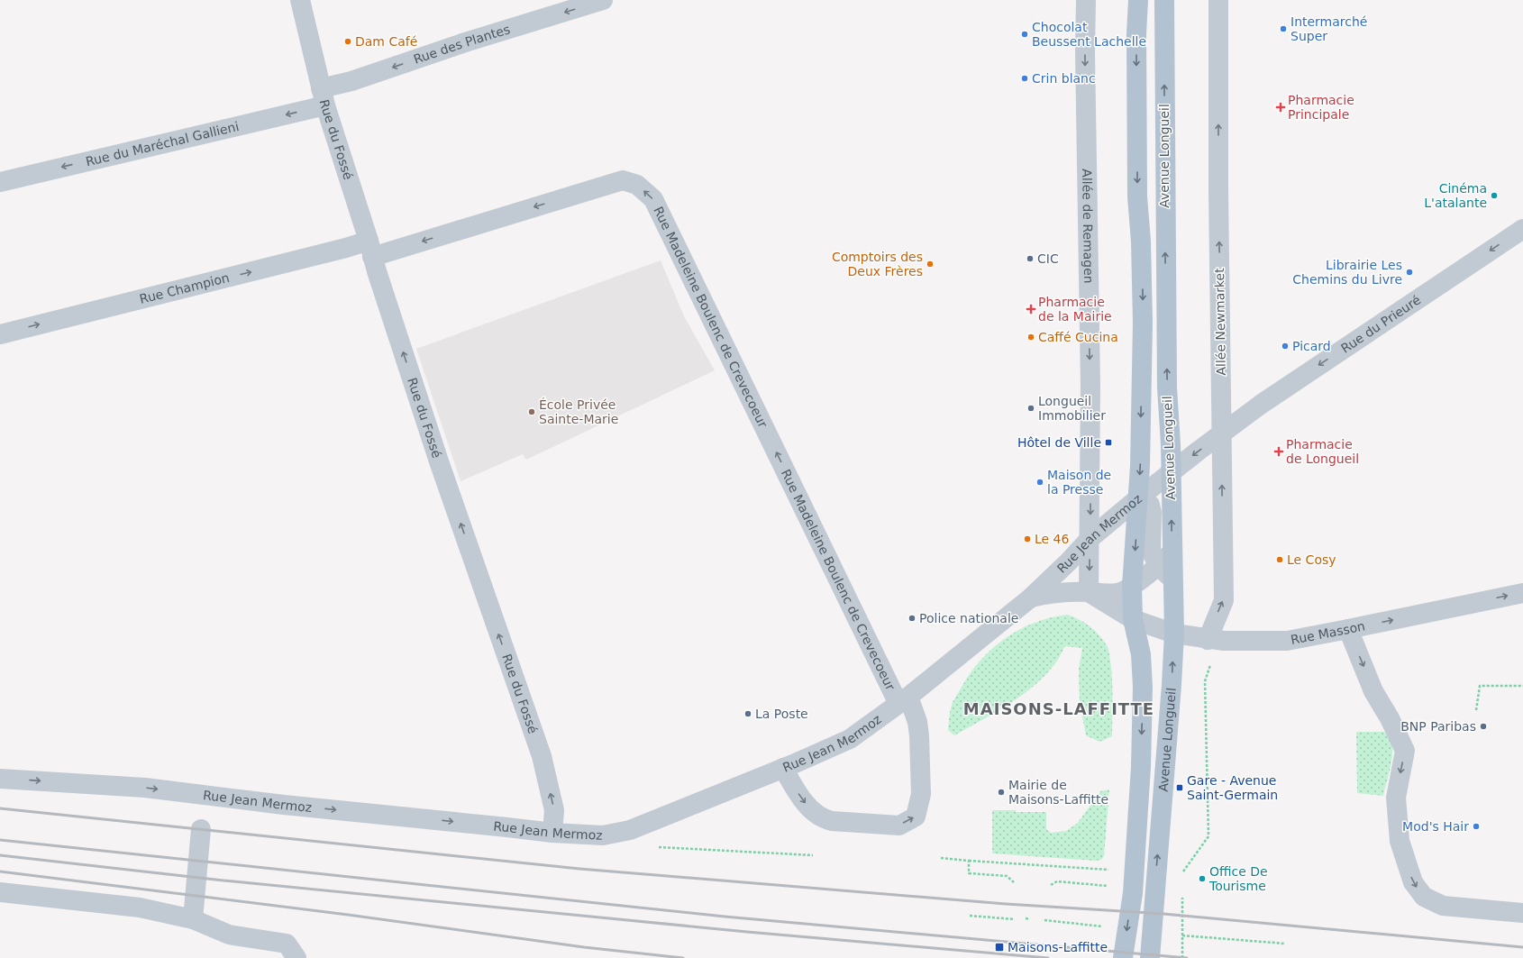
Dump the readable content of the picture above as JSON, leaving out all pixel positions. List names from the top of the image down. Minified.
{"streets":{"main road":["Avenue Longueil"],"street":["Rue des Plantes","Rue du Fossé","Rue du Maréchal Gallieni","Allée de Remagen","Rue Champion","Rue Madeleine Boulenc de Crevecoeur","Allée Newmarket","Rue du Prieuré","Rue Jean Mermoz","Rue Masson"]},"crossings":[["Rue des Plantes","Rue du Fossé"],["Rue des Plantes","Rue du Maréchal Gallieni"],["Rue du Fossé","Rue du Maréchal Gallieni"],["Rue du Fossé","Rue Champion"],["Rue du Fossé","Rue Madeleine Boulenc de Crevecoeur"],["Rue du Fossé","Rue Jean Mermoz"],["Avenue Longueil","Rue du Prieuré"],["Avenue Longueil","Rue Jean Mermoz"],["Avenue Longueil","Rue Masson"],["Allée de Remagen","Rue Jean Mermoz"],["Allée de Remagen","Rue Masson"],["Rue Champion","Rue Madeleine Boulenc de Crevecoeur"],["Rue Madeleine Boulenc de Crevecoeur","Rue Jean Mermoz"],["Allée Newmarket","Rue du Prieuré"],["Allée Newmarket","Rue Masson"],["Rue du Prieuré","Rue Jean Mermoz"],["Rue Jean Mermoz","Rue Masson"]],"one_way":["Rue des Plantes","Rue du Fossé","Rue du Maréchal Gallieni","Allée de Remagen","Rue Champion","Allée Newmarket","Rue du Prieuré","Rue Masson"],"districts":["MAISONS-LAFFITTE"],"places":{"other":["Intermarché Super","Chocolat Beussent Lachelle","Dam Café","Crin blanc","Cinéma L'atalante","CIC","Comptoirs des Deux Frères","Librairie Les Chemins du Livre","Caffé Cucina","Picard","Longueil Immobilier","École Privée Sainte-Marie","Maison de la Presse","Le 46","Le Cosy","Police nationale","La Poste","BNP Paribas","Mairie de Maisons-Laffitte","Mod's Hair","Office De Tourisme"],"health":["Pharmacie Principale","Pharmacie de la Mairie","Pharmacie de Longueil"],"transit":["Hôtel de Ville","Gare - Avenue Saint-Germain","Maisons-Laffitte"]}}
